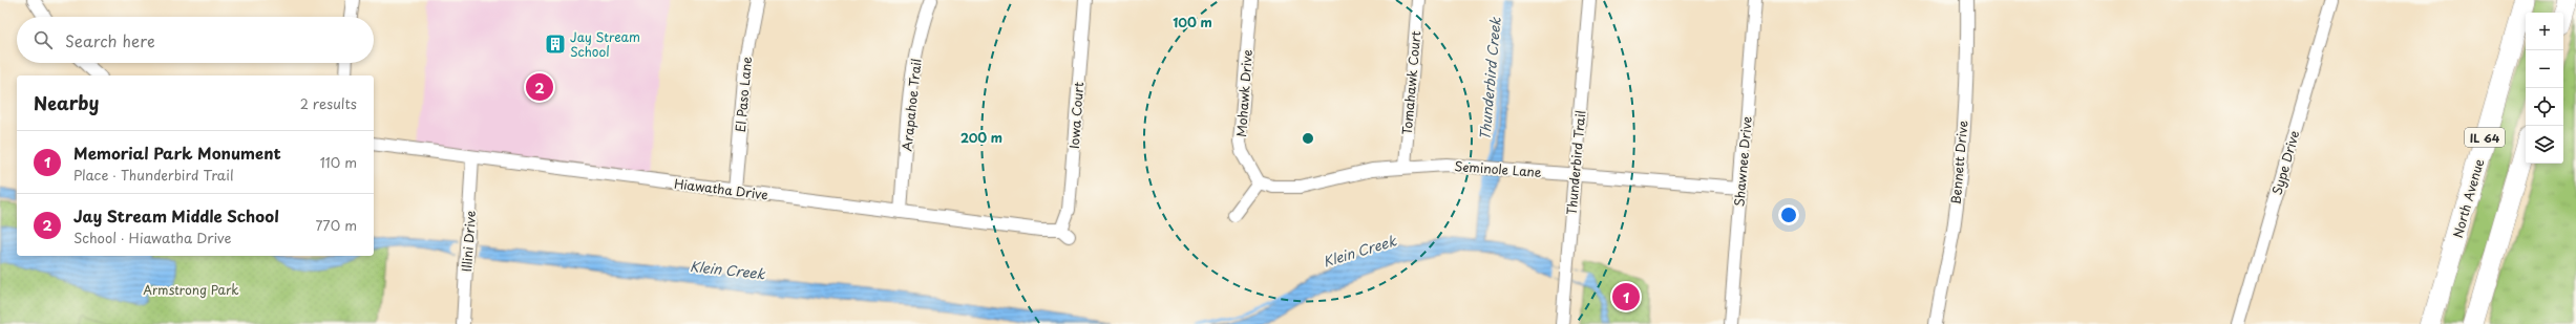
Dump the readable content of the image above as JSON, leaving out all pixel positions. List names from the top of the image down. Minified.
{"streets":{"main road":["IL 64","North Avenue"],"street":["Tomahawk Court","Mohawk Drive","El Paso Lane","Arapahoe Trail","Iowa Court","Shawnee Drive","Thunderbird Trail","Bennett Drive","Sype Drive","Seminole Lane","Hiawatha Drive","Illini Drive"]},"crossings":[["Tomahawk Court","Seminole Lane"],["Mohawk Drive","Seminole Lane"],["El Paso Lane","Hiawatha Drive"],["Arapahoe Trail","Hiawatha Drive"],["Iowa Court","Hiawatha Drive"],["Shawnee Drive","Seminole Lane"],["Thunderbird Trail","Seminole Lane"],["Hiawatha Drive","Illini Drive"]],"water":["Thunderbird Creek","Klein Creek"],"parks":["Armstrong Park"],"places":{"building":["Jay Stream School"]},"page":{"map_buttons":["+","−"],"search":"Search here","pins":["2","1"],"heading":["Nearby","2 results"],"list":[{"mark":"1","name":"Memorial Park Monument","note":"Place · Thunderbird Trail","value":"110 m"},{"mark":"2","name":"Jay Stream Middle School","note":"School · Hiawatha Drive","value":"770 m"}]},"rings":["100 m","200 m"]}
